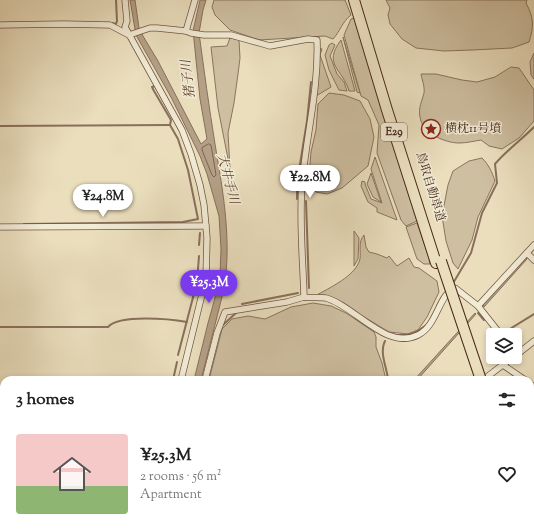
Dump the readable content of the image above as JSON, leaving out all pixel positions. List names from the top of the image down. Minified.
{"streets":{"highway":["E29","鳥取自動車道"]},"water":["猪子川","大井手川"],"places":{"place":["横枕11号墳"]},"page":{"price":["¥22.8M","¥24.8M","¥25.3M"],"heading":"3 homes","list":[{"name":"¥25.3M","note":"2 rooms · 56 m² · Apartment"}]}}
